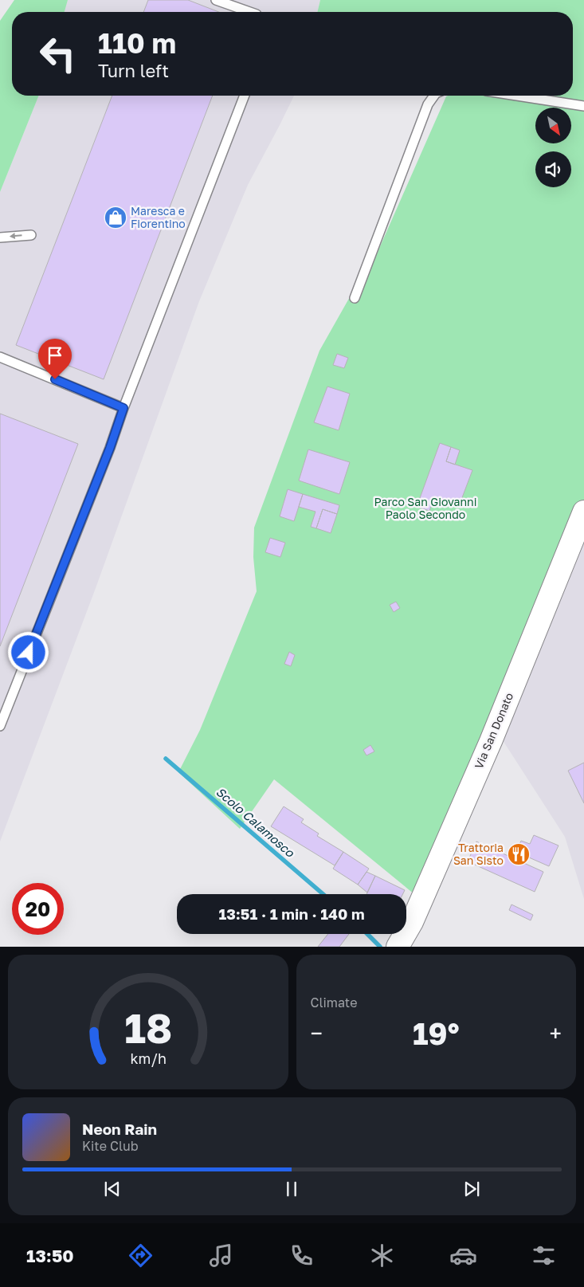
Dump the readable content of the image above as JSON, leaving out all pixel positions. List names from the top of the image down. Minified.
{"streets":{"main road":["Via San Donato"]},"water":["Scolo Calamosco"],"parks":["Parco San Giovanni Paolo Secondo"],"places":{"shop":["Maresca e Fiorentino"],"restaurant":["Trattoria San Sisto"]},"north":"bottom right","page":{"turn":["110 m","Turn left"],"limit":"20","trip":"13:51 · 1 min · 140 m","tile":"Climate","heat":["−","19°","+"],"song":["Neon Rain","Kite Club"],"tabs":"13:50","gauge":["18","km/h"]}}
